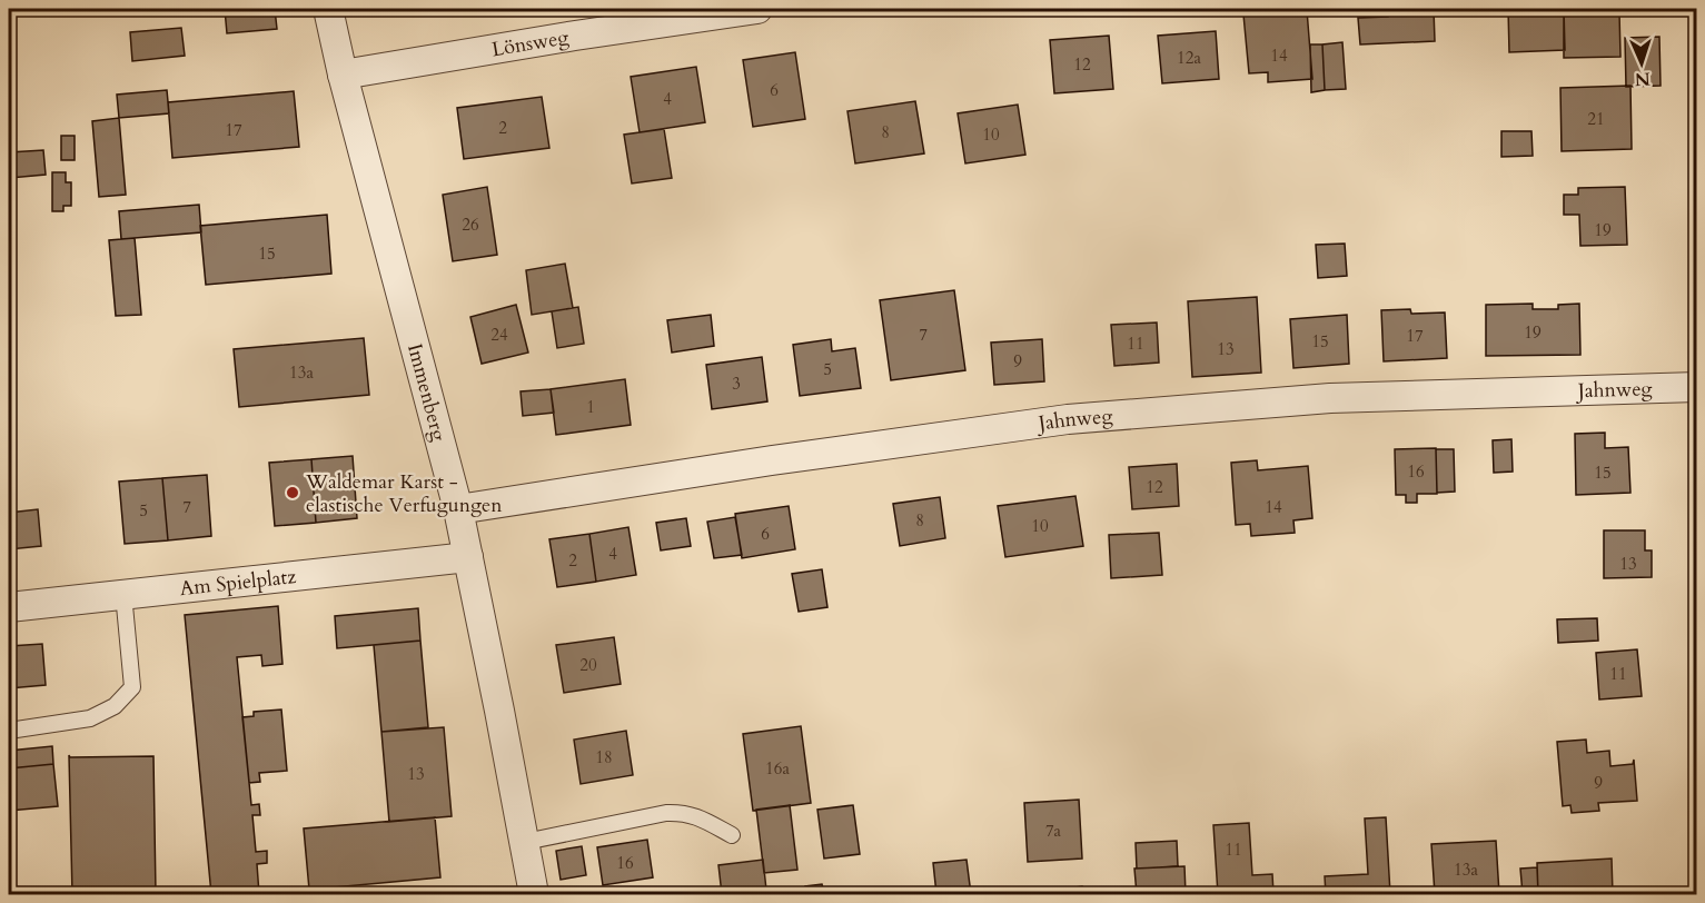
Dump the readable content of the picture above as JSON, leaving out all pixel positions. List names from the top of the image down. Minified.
{"streets":{"street":["Lönsweg","Jahnweg","Immenberg","Am Spielplatz"]},"crossings":[["Lönsweg","Immenberg"],["Jahnweg","Immenberg"],["Immenberg","Am Spielplatz"]],"places":["Waldemar Karst - elastische Verfugungen"],"house_numbers":["14","12a","12","6","4","21","2","17","8","10","26","19","15","19","24","7","17","15","11","13","9","5","13a","3","1","16","15","12","7","14","5","8","10","6","4","2","13","20","11","18","16a","13","9","7a","11","16","13a"],"north":"bottom"}
